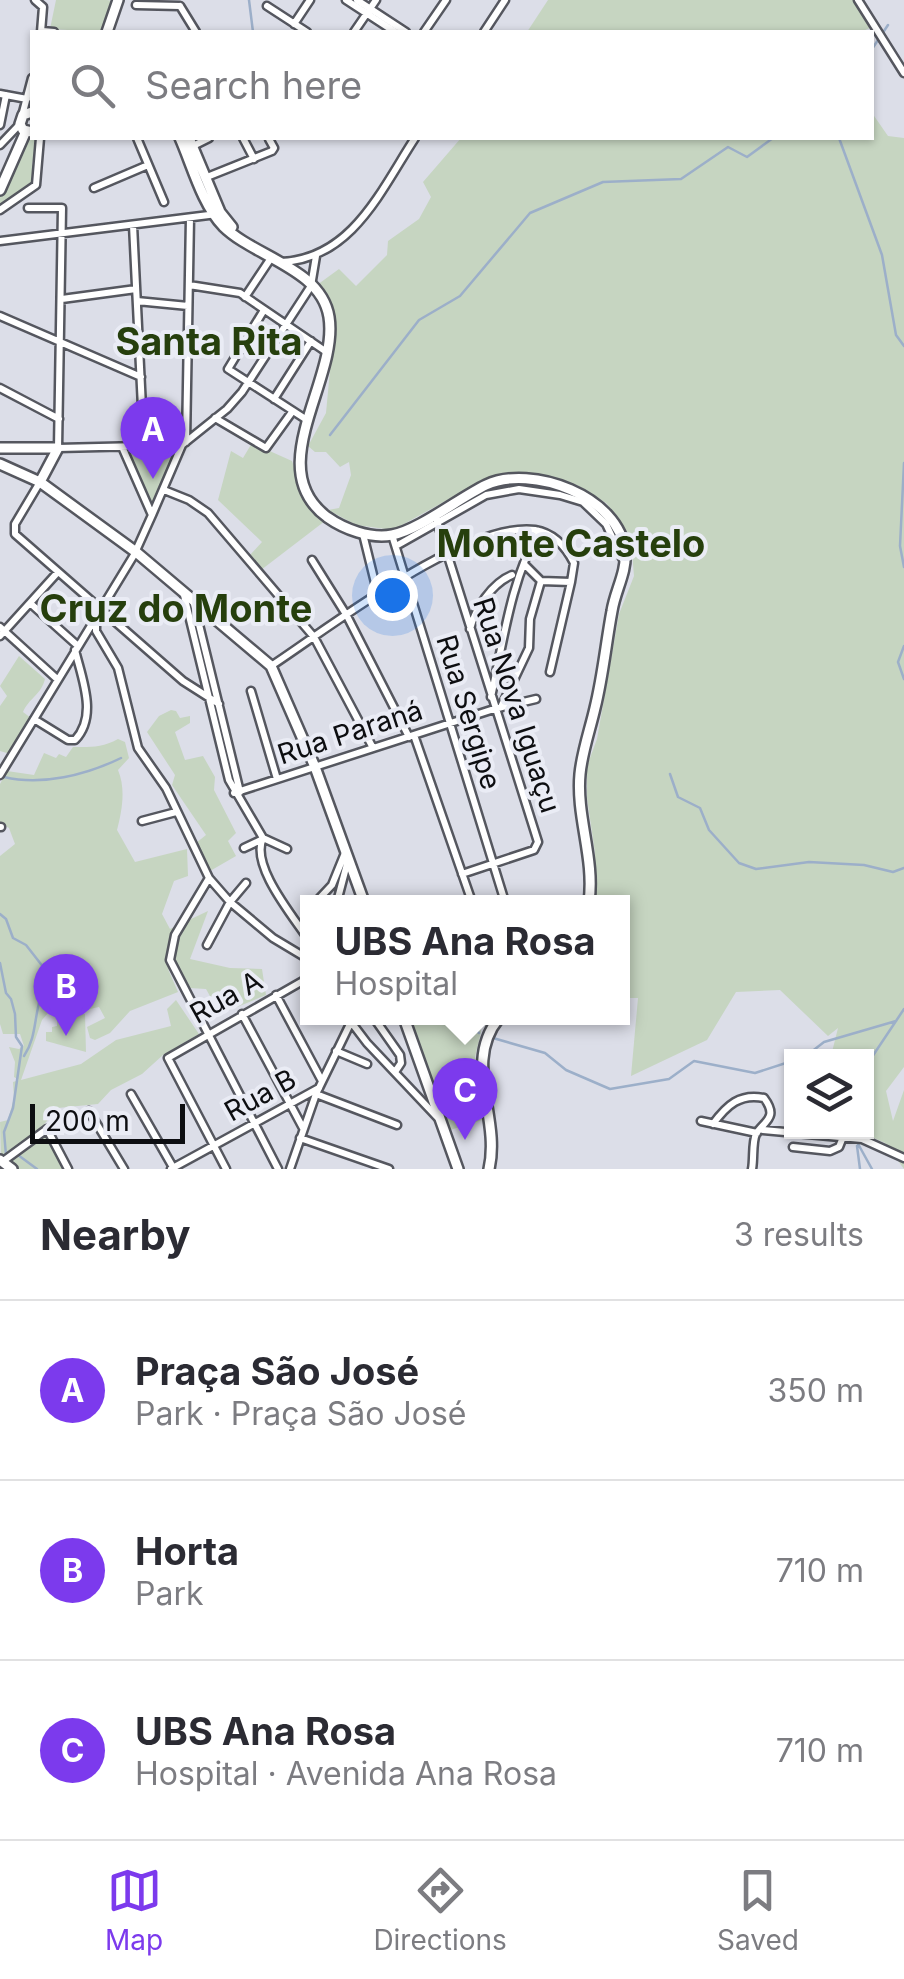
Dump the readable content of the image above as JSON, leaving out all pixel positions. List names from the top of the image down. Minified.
{"streets":{"street":["Rua Nova Iguaçu","Rua Sergipe","Rua Paraná","Rua A","Rua B"]},"crossings":[["Rua Nova Iguaçu","Rua Sergipe"],["Rua Nova Iguaçu","Rua Paraná"],["Rua Sergipe","Rua Paraná"],["Rua A","Rua B"]],"districts":["Santa Rita","Monte Castelo","Cruz do Monte"],"scale_bar":"200 m","page":{"search":"Search here","pins":["A","B","C"],"popup":["UBS Ana Rosa","Hospital"],"scale":"200 m","heading":["Nearby","3 results"],"list":[{"mark":"A","name":"Praça São José","note":"Park · Praça São José","value":"350 m"},{"mark":"B","name":"Horta","note":"Park","value":"710 m"},{"mark":"C","name":"UBS Ana Rosa","note":"Hospital · Avenida Ana Rosa","value":"710 m"}],"nav":["Map","Directions","Saved"]}}
